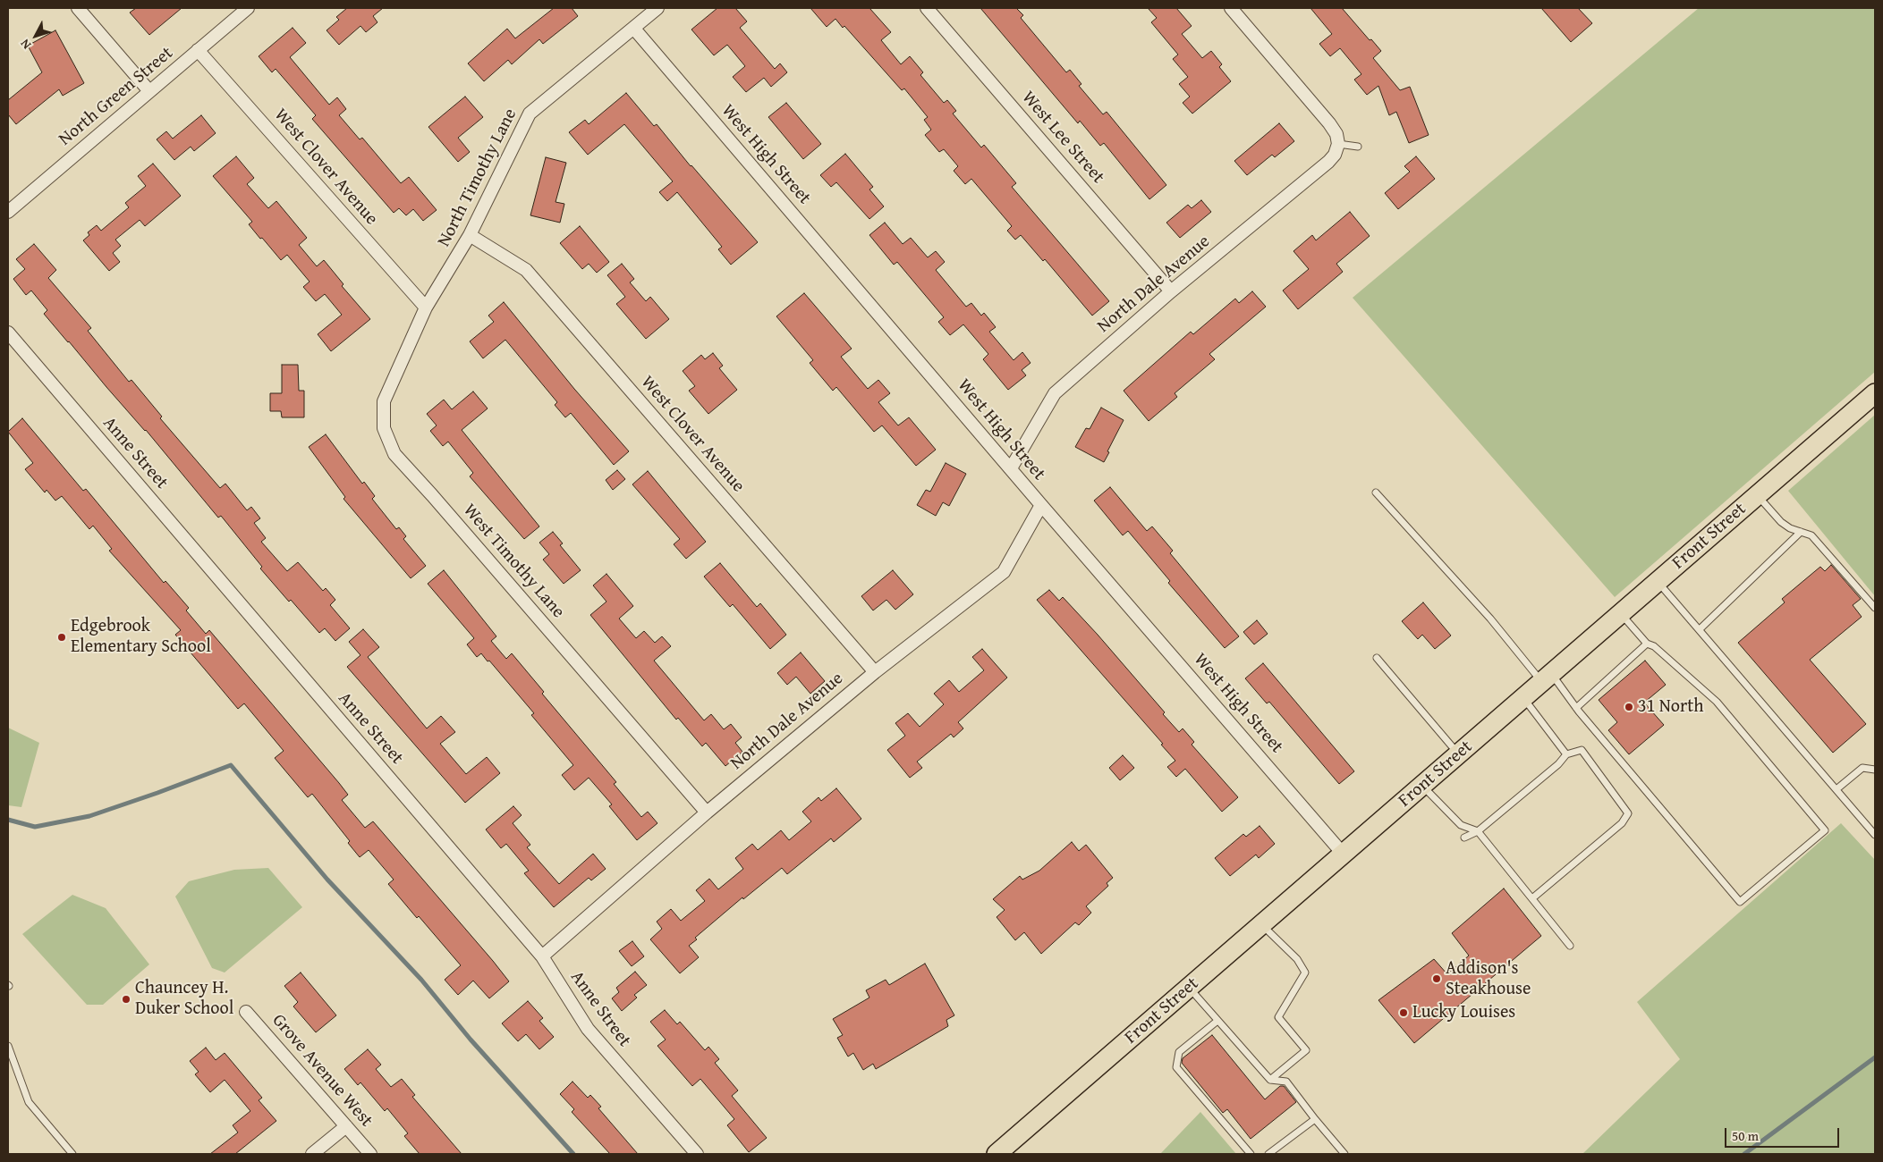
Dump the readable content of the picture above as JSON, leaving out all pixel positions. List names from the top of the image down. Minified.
{"streets":{"main road":["Front Street"],"street":["North Green Street","West Lee Street","West High Street","West Clover Avenue","North Timothy Lane","North Dale Avenue","Anne Street","West Timothy Lane","Grove Avenue West"]},"crossings":[["North Green Street","West Clover Avenue"],["West Lee Street","North Dale Avenue"],["West High Street","North Timothy Lane"],["West High Street","North Dale Avenue"],["West High Street","Front Street"],["West Clover Avenue","North Timothy Lane"],["West Clover Avenue","North Dale Avenue"],["West Clover Avenue","West Timothy Lane"],["North Timothy Lane","West Timothy Lane"],["North Dale Avenue","Anne Street"],["North Dale Avenue","West Timothy Lane"]],"places":["Edgebrook Elementary School","31 North","Addison's Steakhouse","Chauncey H. Duker School","Lucky Louises"],"scale_bar":"50 m","north":"bottom left"}
